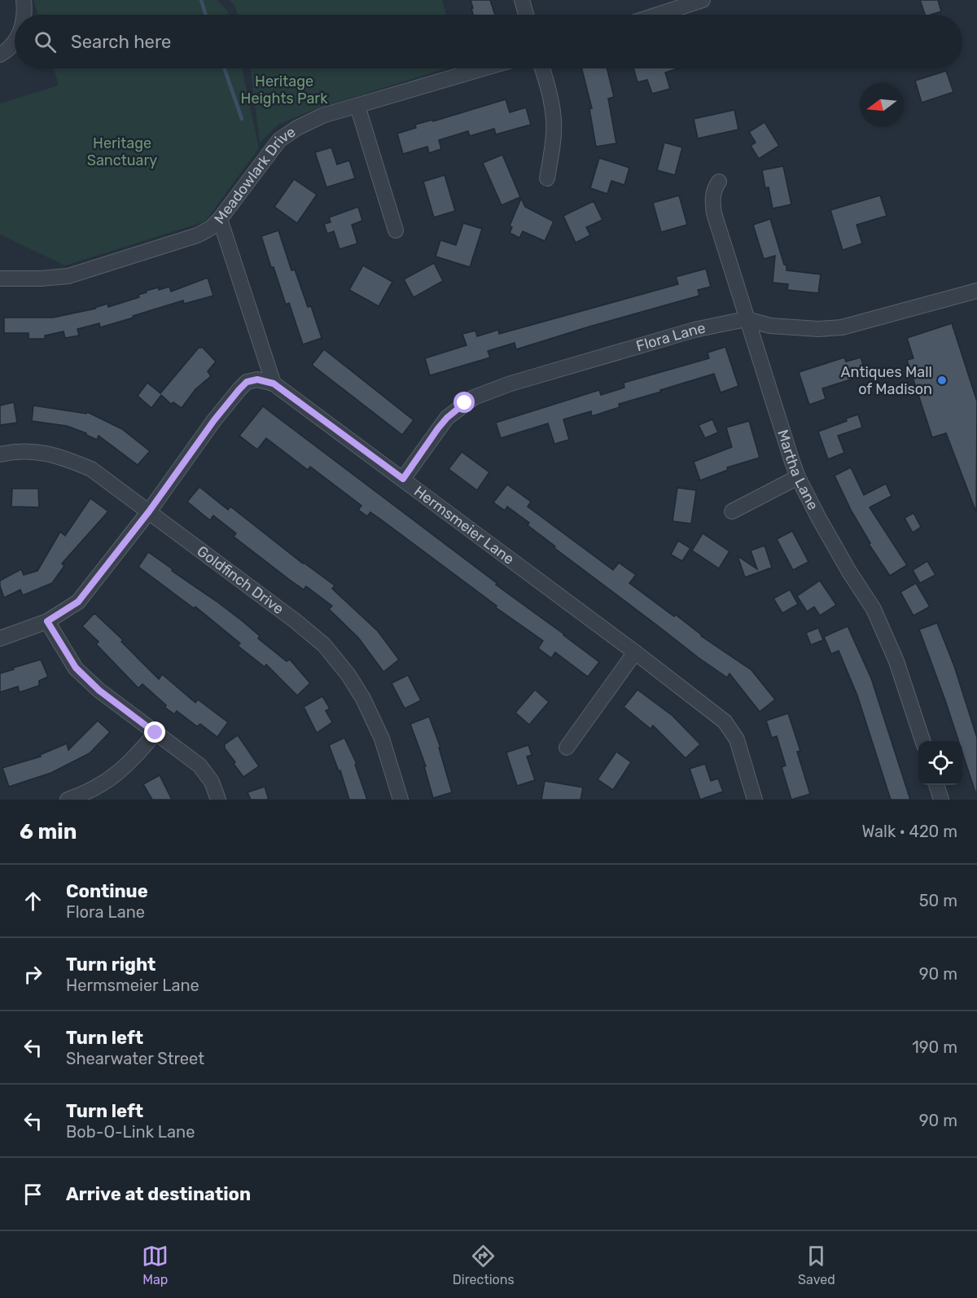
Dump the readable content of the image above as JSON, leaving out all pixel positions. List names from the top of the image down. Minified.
{"streets":{"street":["Meadowlark Drive","Flora Lane","Martha Lane","Hermsmeier Lane","Goldfinch Drive"]},"crossings":[["Flora Lane","Martha Lane"],["Flora Lane","Hermsmeier Lane"]],"parks":["Heritage Heights Park","Heritage Sanctuary"],"places":["Antiques Mall of Madison"],"north":"left","page":{"search":"Search here","heading":["6 min","Walk · 420 m"],"list":[["Continue","Flora Lane","50 m"],["Turn right","Hermsmeier Lane","90 m"],["Turn left","Shearwater Street","190 m"],["Turn left","Bob-O-Link Lane","90 m"],"Arrive at destination"],"nav":["Map","Directions","Saved"]}}
